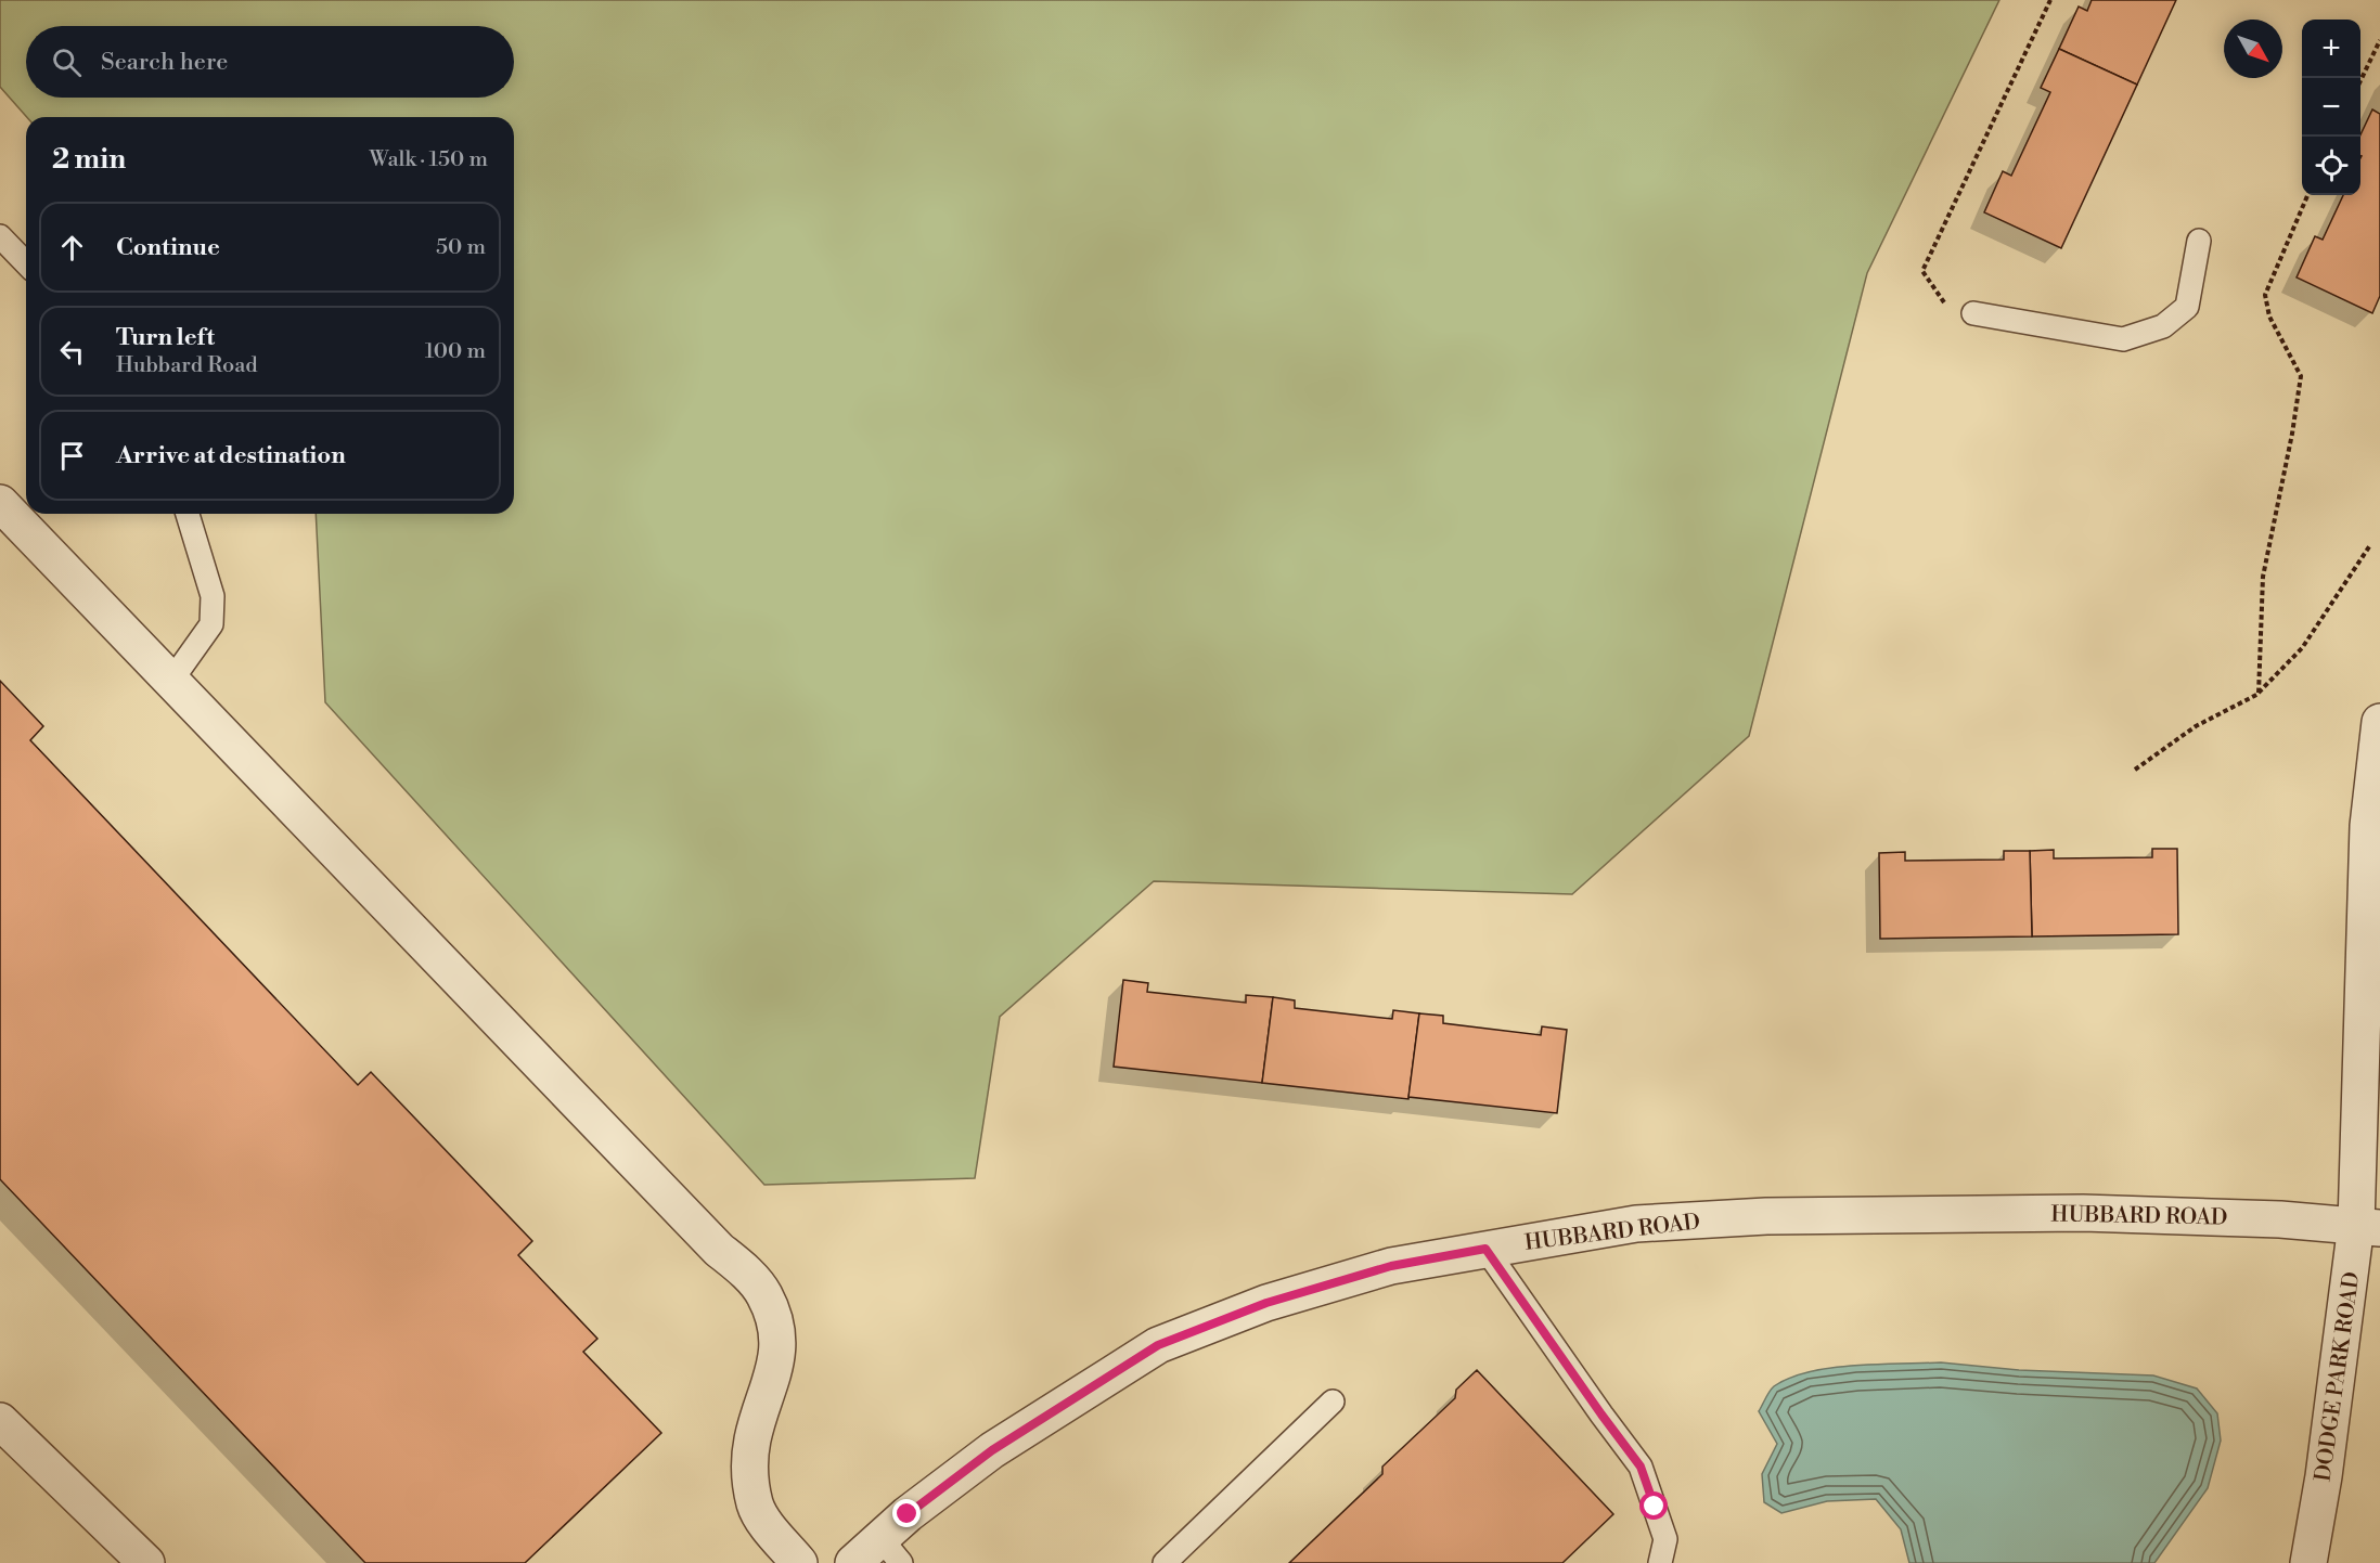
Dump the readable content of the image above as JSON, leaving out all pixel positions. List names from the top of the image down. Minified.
{"streets":{"street":["HUBBARD ROAD","DODGE PARK ROAD"]},"crossings":[["HUBBARD ROAD","DODGE PARK ROAD"]],"north":"bottom right","page":{"map_buttons":["+","−"],"search":"Search here","heading":["2 min","Walk · 150 m"],"list":[["Continue","50 m"],["Turn left","Hubbard Road","100 m"],"Arrive at destination"]}}
